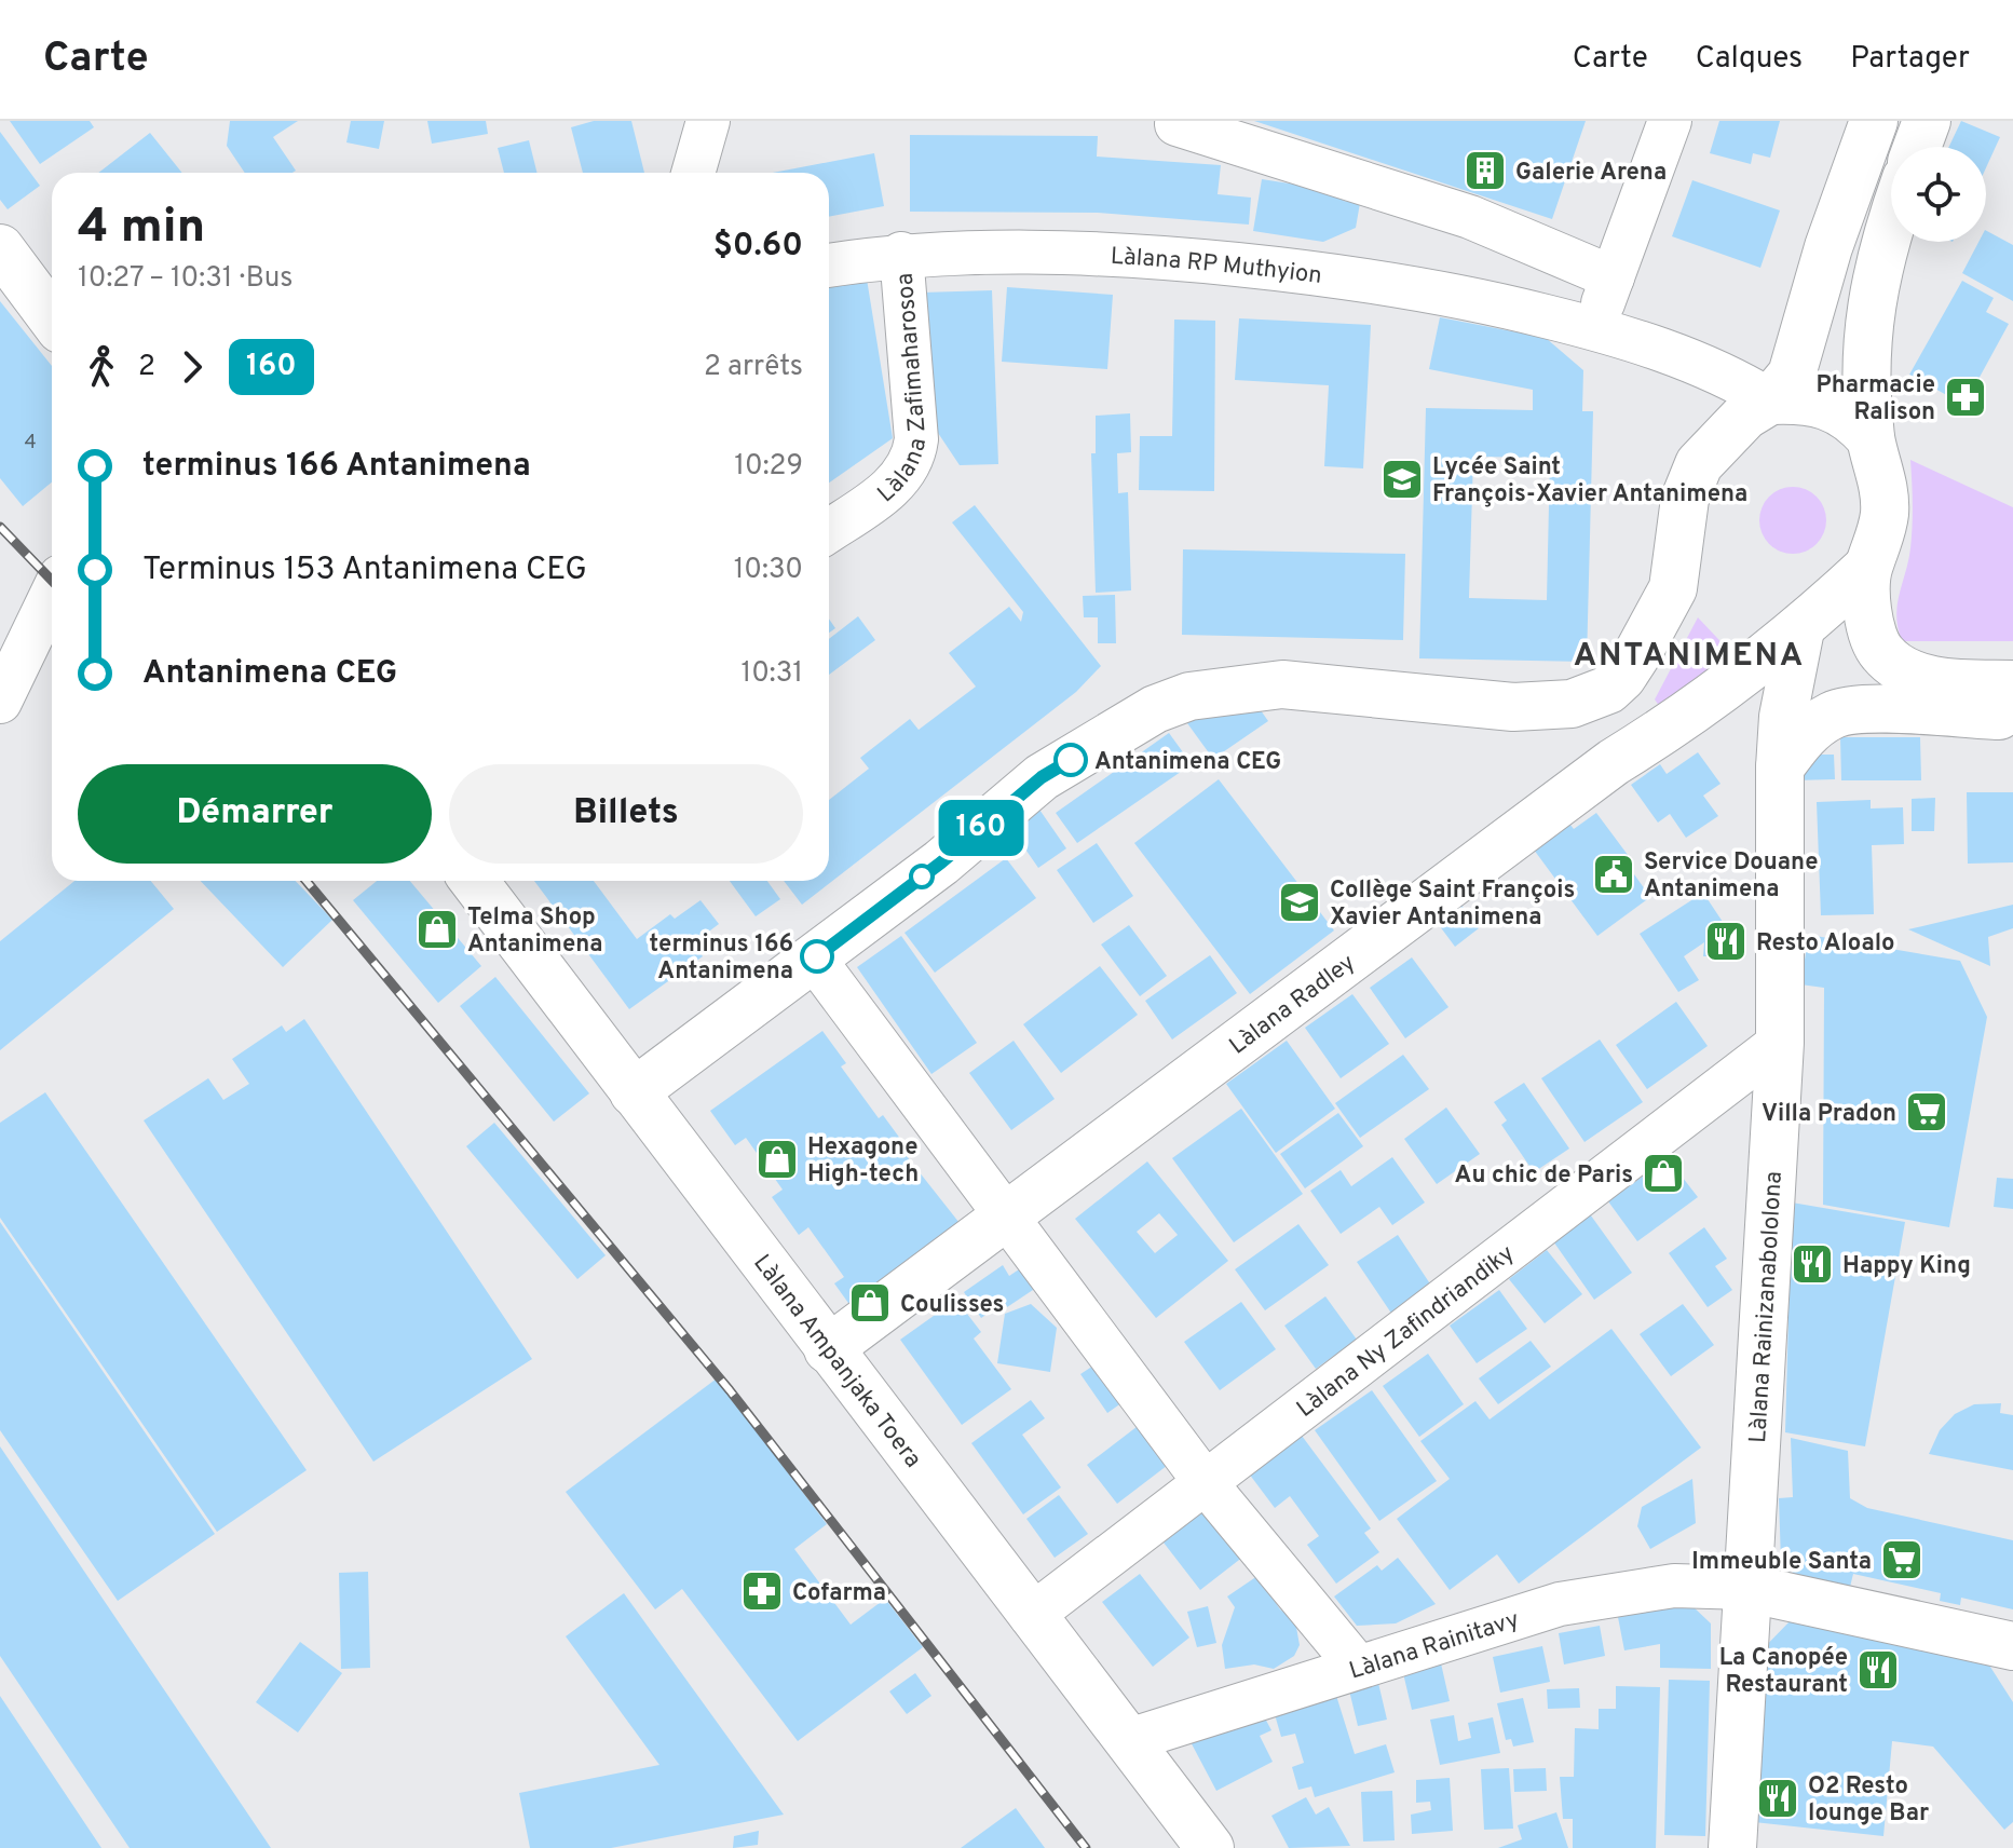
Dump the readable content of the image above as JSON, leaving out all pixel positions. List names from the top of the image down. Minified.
{"streets":{"main road":["Làlana Radley","Làlana Rainizanabololona","Làlana Ampanjaka Toera"],"street":["Làlana RP Muthyion","Làlana Zafimaharosoa","Làlana Ny Zafindriandiky","Làlana Rainitavy"]},"crossings":[["Làlana RP Muthyion","Làlana Zafimaharosoa"],["Làlana Radley","Làlana Rainizanabololona"],["Làlana Radley","Làlana Ampanjaka Toera"],["Làlana Rainizanabololona","Làlana Ny Zafindriandiky"],["Làlana Rainizanabololona","Làlana Rainitavy"],["Làlana Ny Zafindriandiky","Làlana Ampanjaka Toera"],["Làlana Ampanjaka Toera","Làlana Rainitavy"]],"districts":["ANTANIMENA"],"places":{"building":["Galerie Arena"],"pharmacy":["Pharmacie Ralison","Cofarma"],"school or university":["Lycée Saint François-Xavier Antanimena","Collège Saint François Xavier Antanimena"],"other":["Antanimena CEG","terminus 166 Antanimena"],"public building":["Service Douane Antanimena"],"shop":["Telma Shop Antanimena","Hexagone High-tech","Au chic de Paris","Coulisses"],"restaurant":["Resto Aloalo","Happy King","La Canopée Restaurant","O2 Resto lounge Bar"],"supermarket":["Villa Pradon","Immeuble Santa"]},"lines":["bus line 160"],"house_numbers":["4"],"page":{"header":"Carte","nav":["Carte","Calques","Partager"],"on_map":"160","heading":["4 min","10:27 – 10:31 · Bus","$0.60"],"legs":["2","160","2 arrêts"],"list":[{"name":"terminus 166 Antanimena","value":"10:29"},{"name":"Terminus 153 Antanimena CEG","value":"10:30"},{"name":"Antanimena CEG","value":"10:31"}],"buttons":["Démarrer","Billets"]}}
